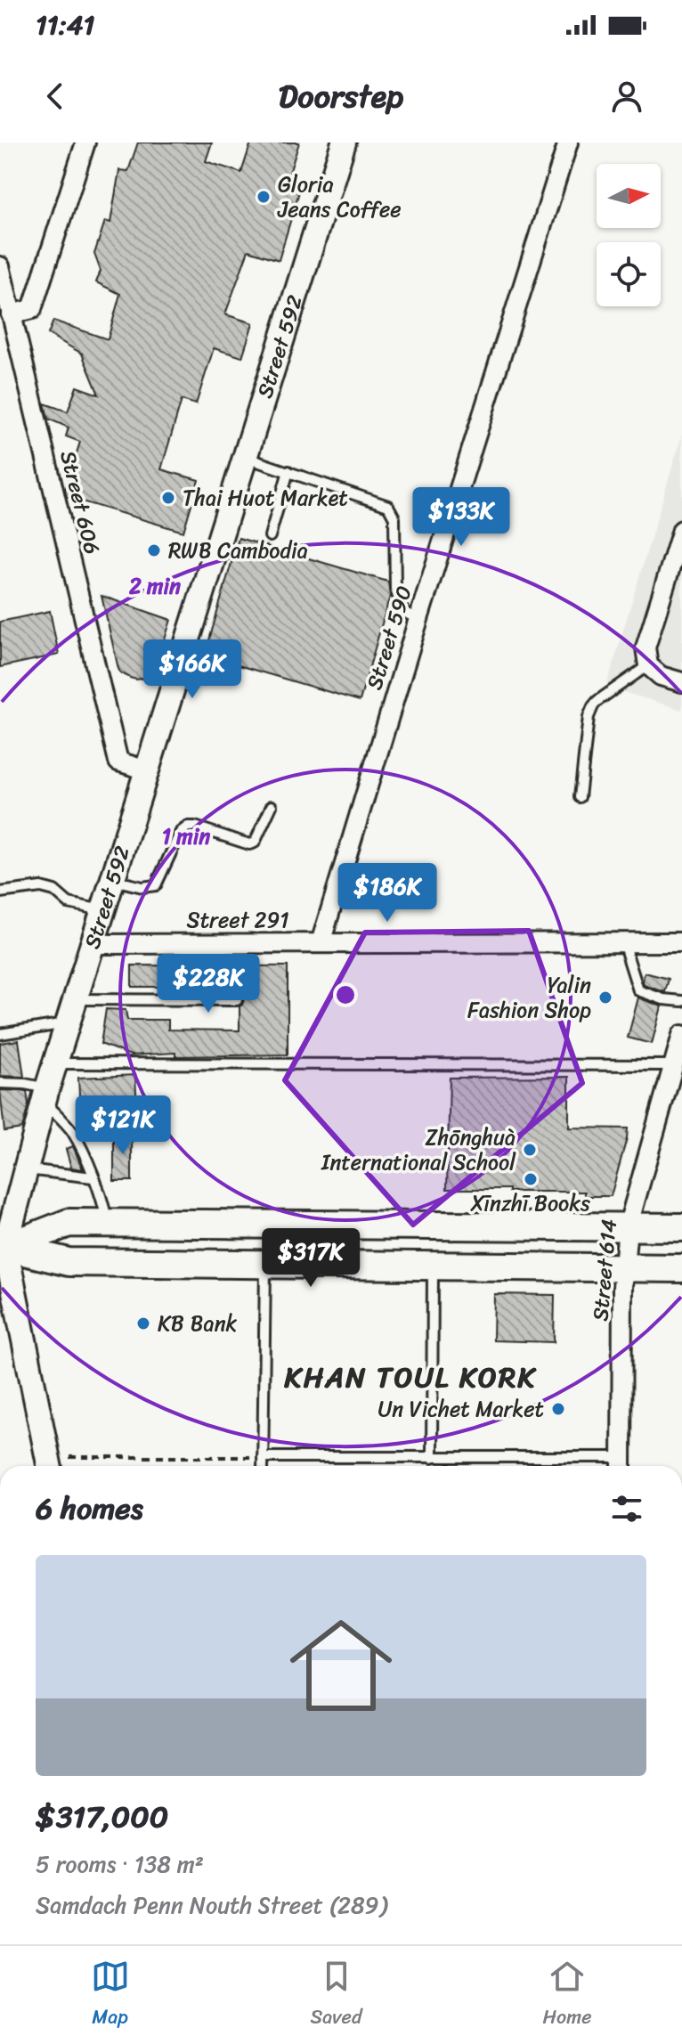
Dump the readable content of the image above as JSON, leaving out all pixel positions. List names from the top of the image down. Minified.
{"streets":{"street":["Street 592","Street 606","Street 590","Street 291","Street 614"]},"crossings":[["Street 592","Street 606"],["Street 592","Street 291"],["Street 590","Street 291"]],"districts":["KHAN TOUL KORK"],"places":["Gloria Jeans Coffee","Thai Huot Market","RWB Cambodia","Yalin Fashion Shop","Zhōnghuà International School","Xīnzhī Books","KB Bank","Un Vichet Market"],"north":"right","page":{"status":"11:41","header":"Doorstep","price":["$133K","$166K","$186K","$228K","$121K","$317K"],"heading":"6 homes","list":[{"name":"$317,000","note":"5 rooms · 138 m² · Samdach Penn Nouth Street (289)"}],"tabs":["Map","Saved","Home"]},"rings":["2 min","1 min"]}
